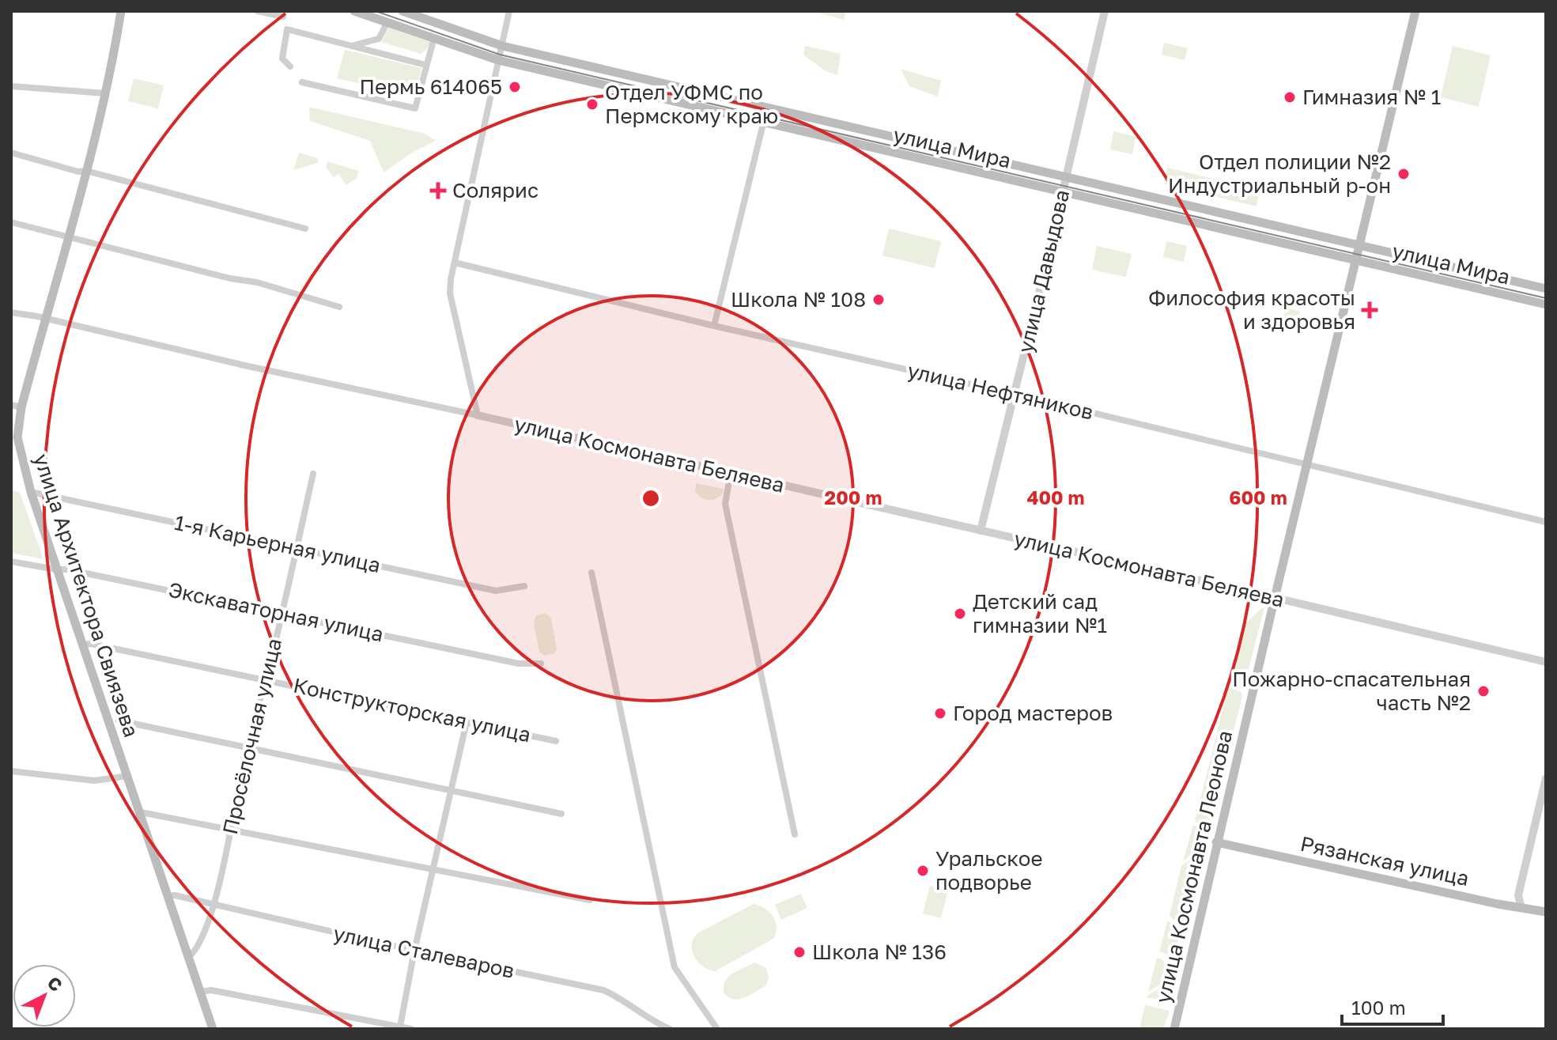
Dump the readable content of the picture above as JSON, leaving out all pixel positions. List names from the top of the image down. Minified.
{"streets":{"main road":["улица Мира","улица Архитектора Свиязева","Рязанская улица","улица Космонавта Леонова"],"street":["улица Давыдова","улица Нефтяников","улица Космонавта Беляева","1-я Карьерная улица","Экскаваторная улица","Конструкторская улица","Просёлочная улица","улица Сталеваров"]},"crossings":[["улица Мира","улица Давыдова"],["улица Мира","улица Космонавта Леонова"],["улица Давыдова","улица Нефтяников"],["улица Давыдова","улица Космонавта Беляева"],["улица Нефтяников","улица Космонавта Леонова"],["улица Космонавта Беляева","улица Архитектора Свиязева"],["улица Космонавта Беляева","улица Космонавта Леонова"],["1-я Карьерная улица","улица Архитектора Свиязева"],["1-я Карьерная улица","Просёлочная улица"],["улица Архитектора Свиязева","Экскаваторная улица"],["улица Архитектора Свиязева","Конструкторская улица"],["улица Архитектора Свиязева","Просёлочная улица"],["улица Архитектора Свиязева","улица Сталеваров"],["Экскаваторная улица","Просёлочная улица"],["Конструкторская улица","Просёлочная улица"],["Просёлочная улица","улица Сталеваров"],["Рязанская улица","улица Космонавта Леонова"]],"places":{"other":["Пермь 614065","Гимназия № 1","Отдел УФМС по Пермскому краю","Отдел полиции №2 Индустриальный р-он","Школа № 108","Детский сад гимназии №1","Пожарно-спасательная часть №2","Город мастеров","Уральское подворье","Школа № 136"],"health":["Солярис","Философия красоты и здоровья"]},"scale_bar":"100 m","north":"top right","rings":["200 m","400 m","600 m"]}
